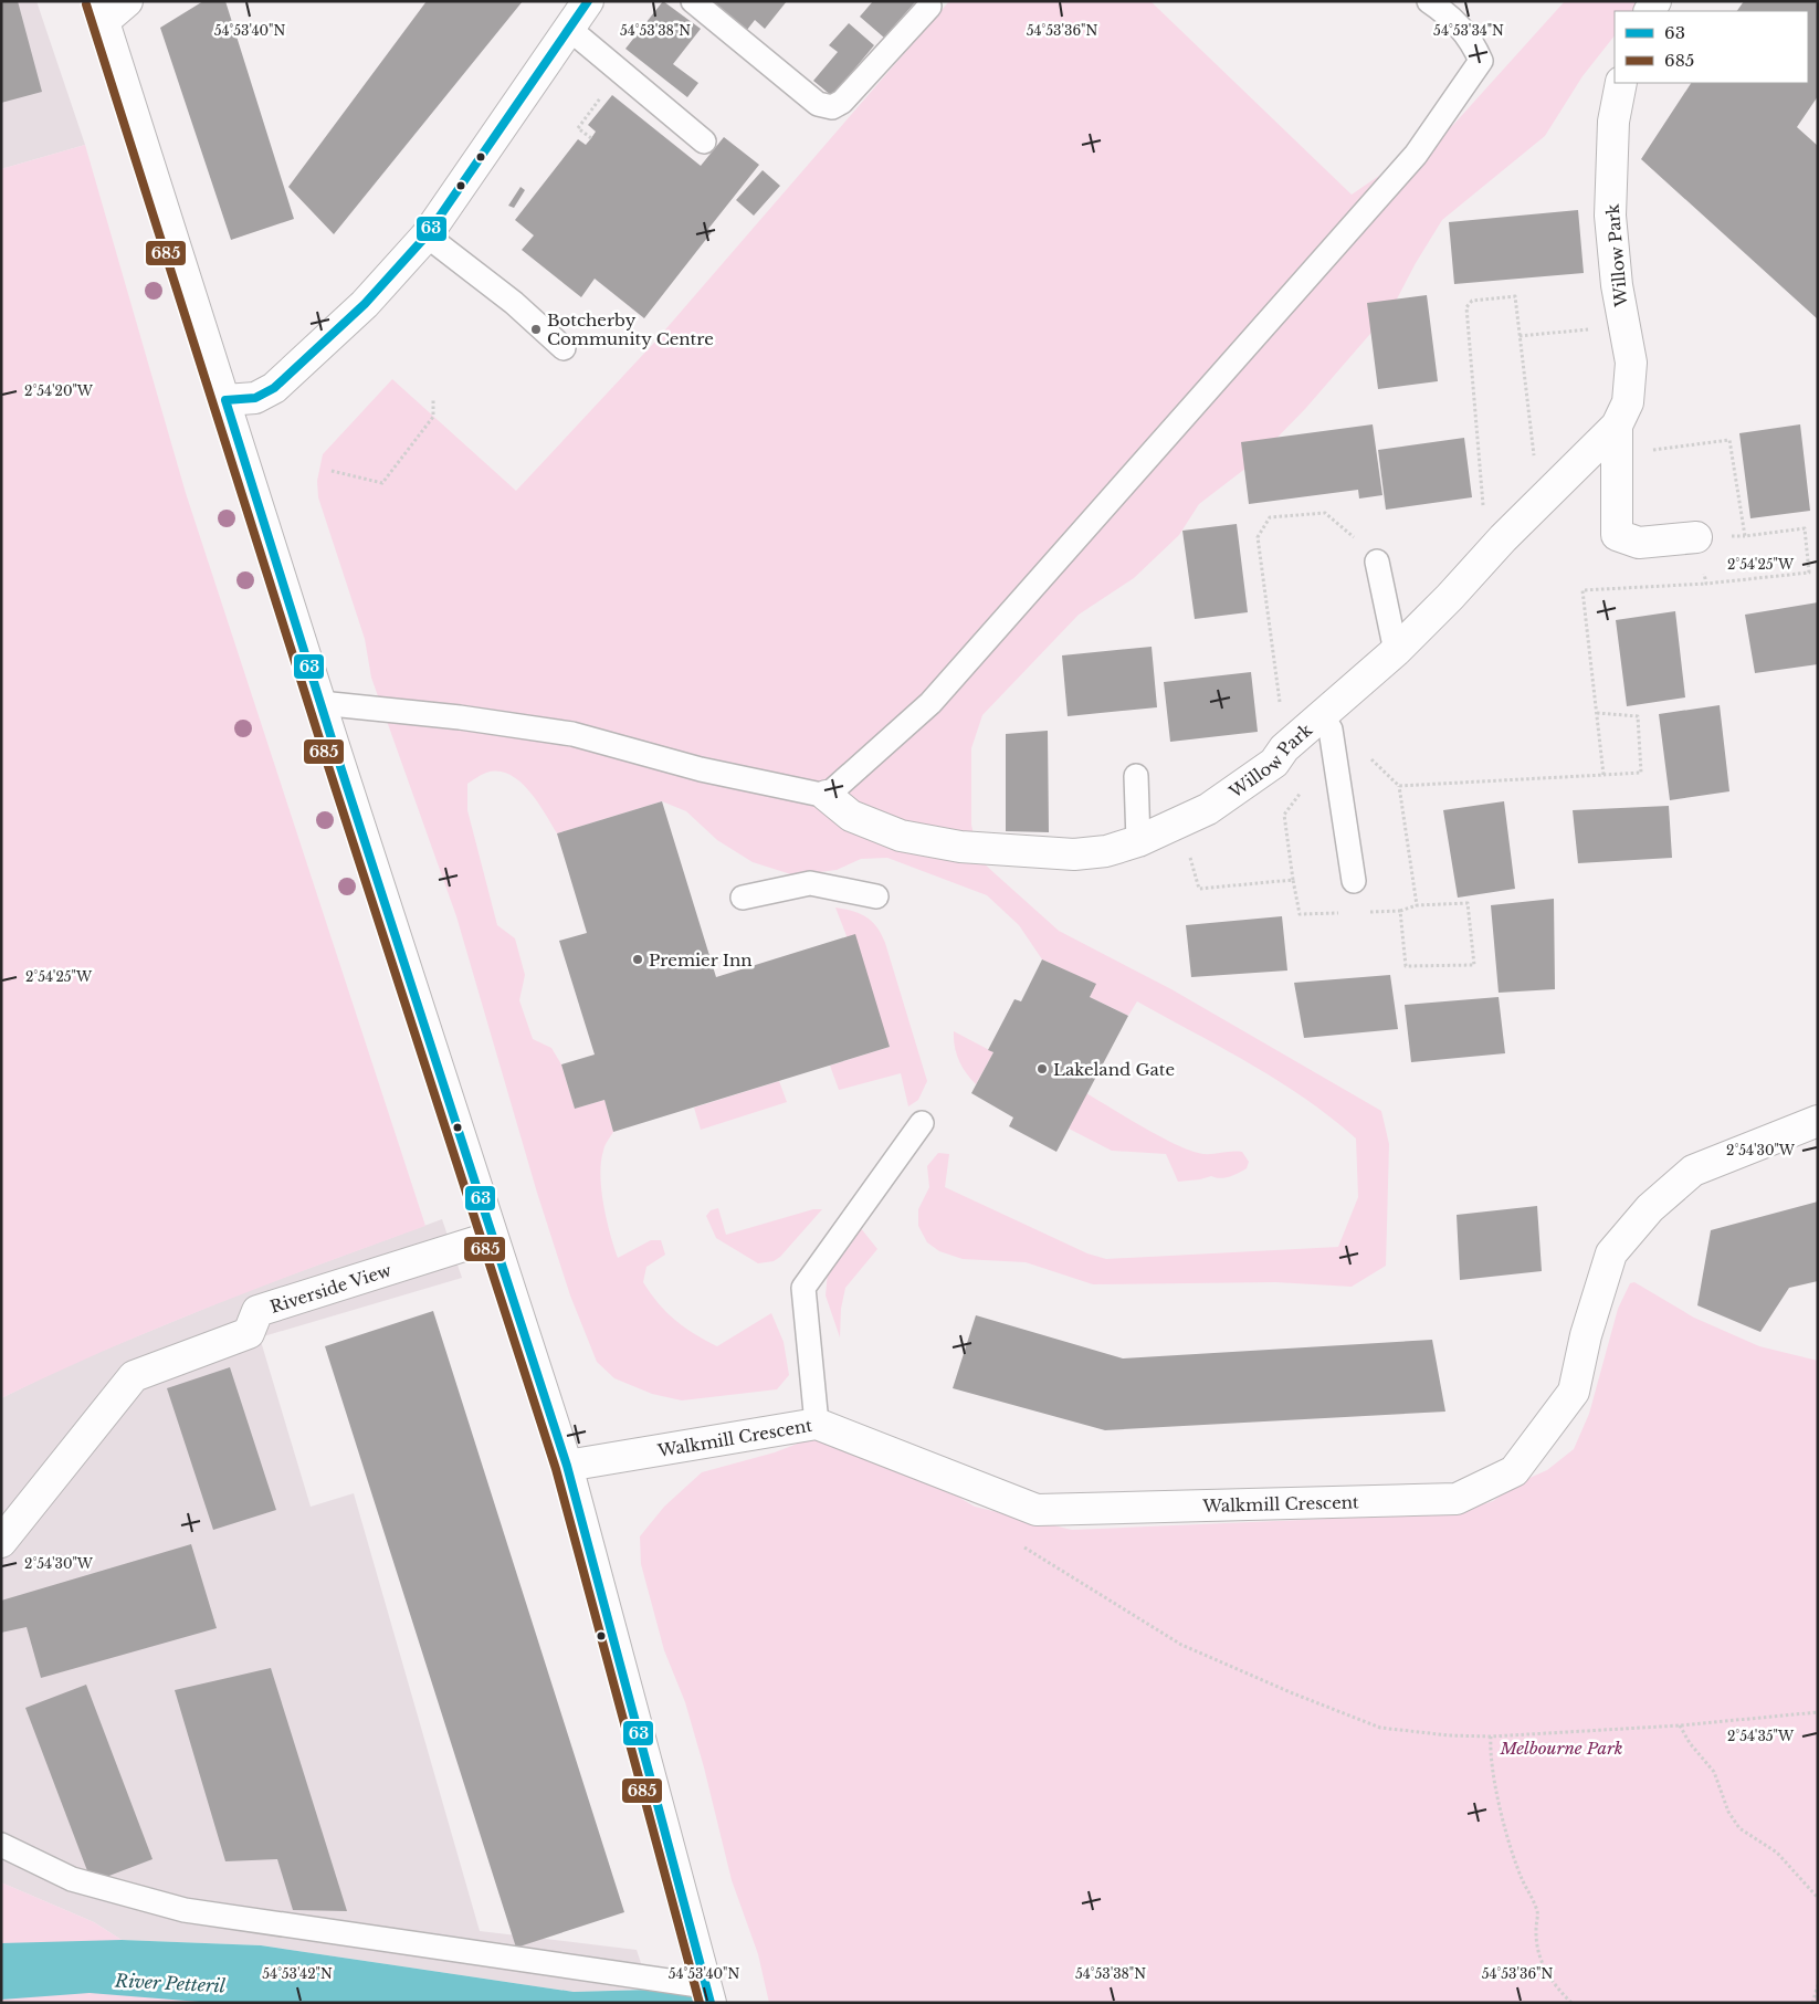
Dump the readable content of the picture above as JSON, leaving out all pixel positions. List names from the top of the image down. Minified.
{"streets":{"street":["Willow Park","Riverside View","Walkmill Crescent"]},"water":["River Petteril"],"parks":["Melbourne Park"],"places":["Botcherby Community Centre","Premier Inn","Lakeland Gate"],"lines":["transit line 63","transit line 685"],"legend":["63","685"],"coordinates":["54°53'40\"N","54°53'38\"N","54°53'36\"N","54°53'34\"N","2°54'20\"W","2°54'25\"W","2°54'30\"W","2°54'35\"W","54°53'42\"N"]}
